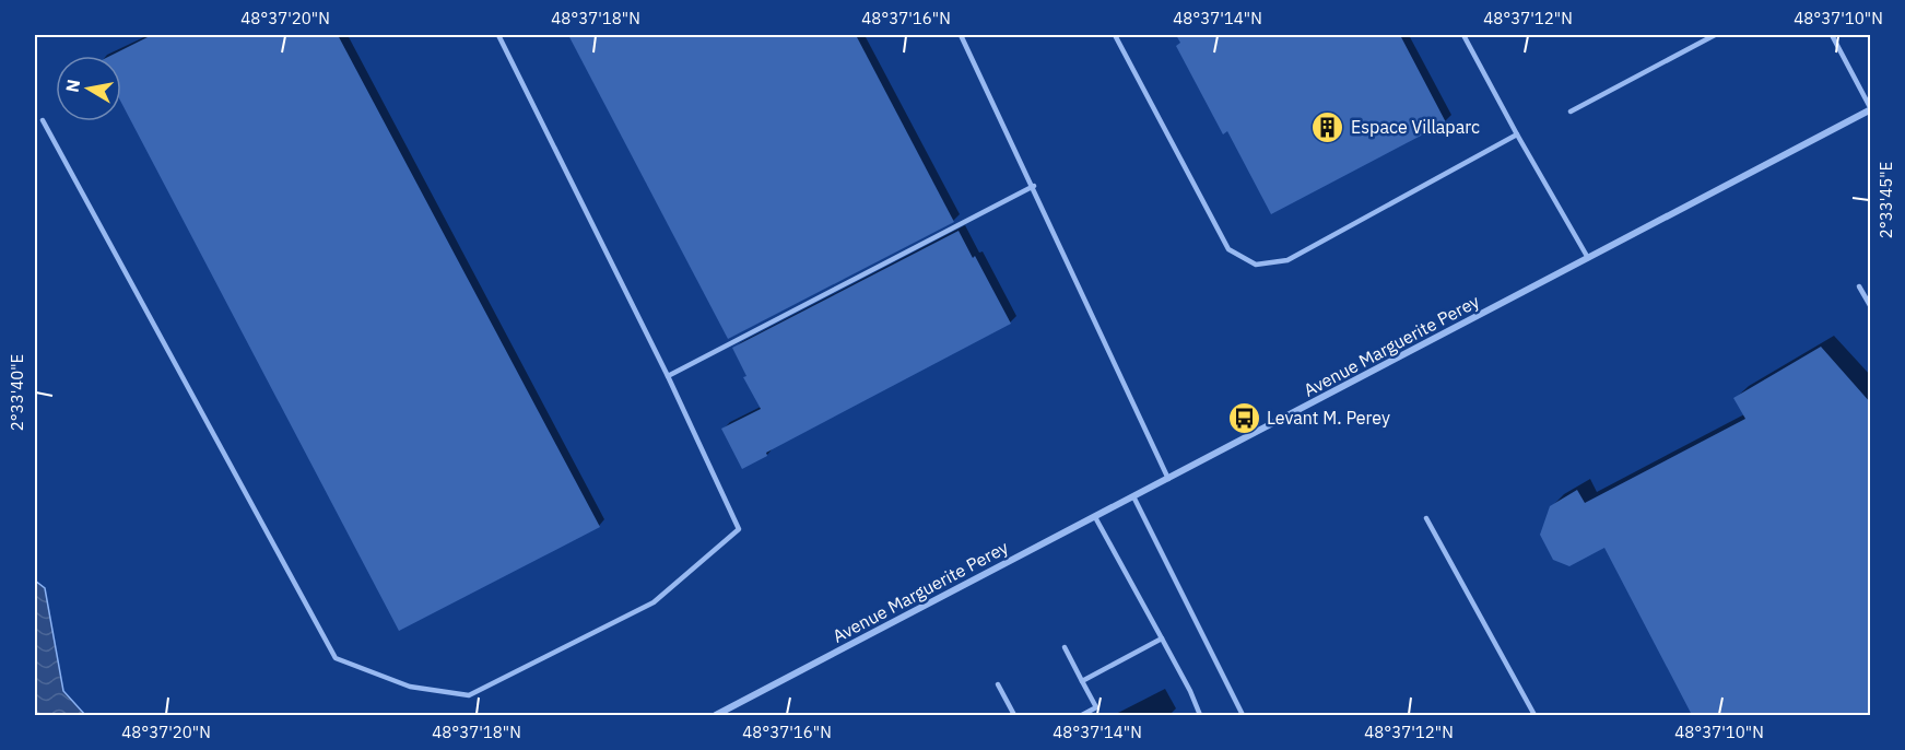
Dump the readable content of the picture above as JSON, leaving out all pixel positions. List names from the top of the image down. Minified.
{"streets":{"street":["Avenue Marguerite Perey"]},"places":{"building":["Espace Villaparc"],"bus stop":["Levant M. Perey"]},"north":"left","coordinates":["48°37'20\"N","48°37'18\"N","48°37'16\"N","48°37'14\"N","48°37'12\"N","48°37'10\"N","2°33'45\"E","2°33'40\"E"]}
